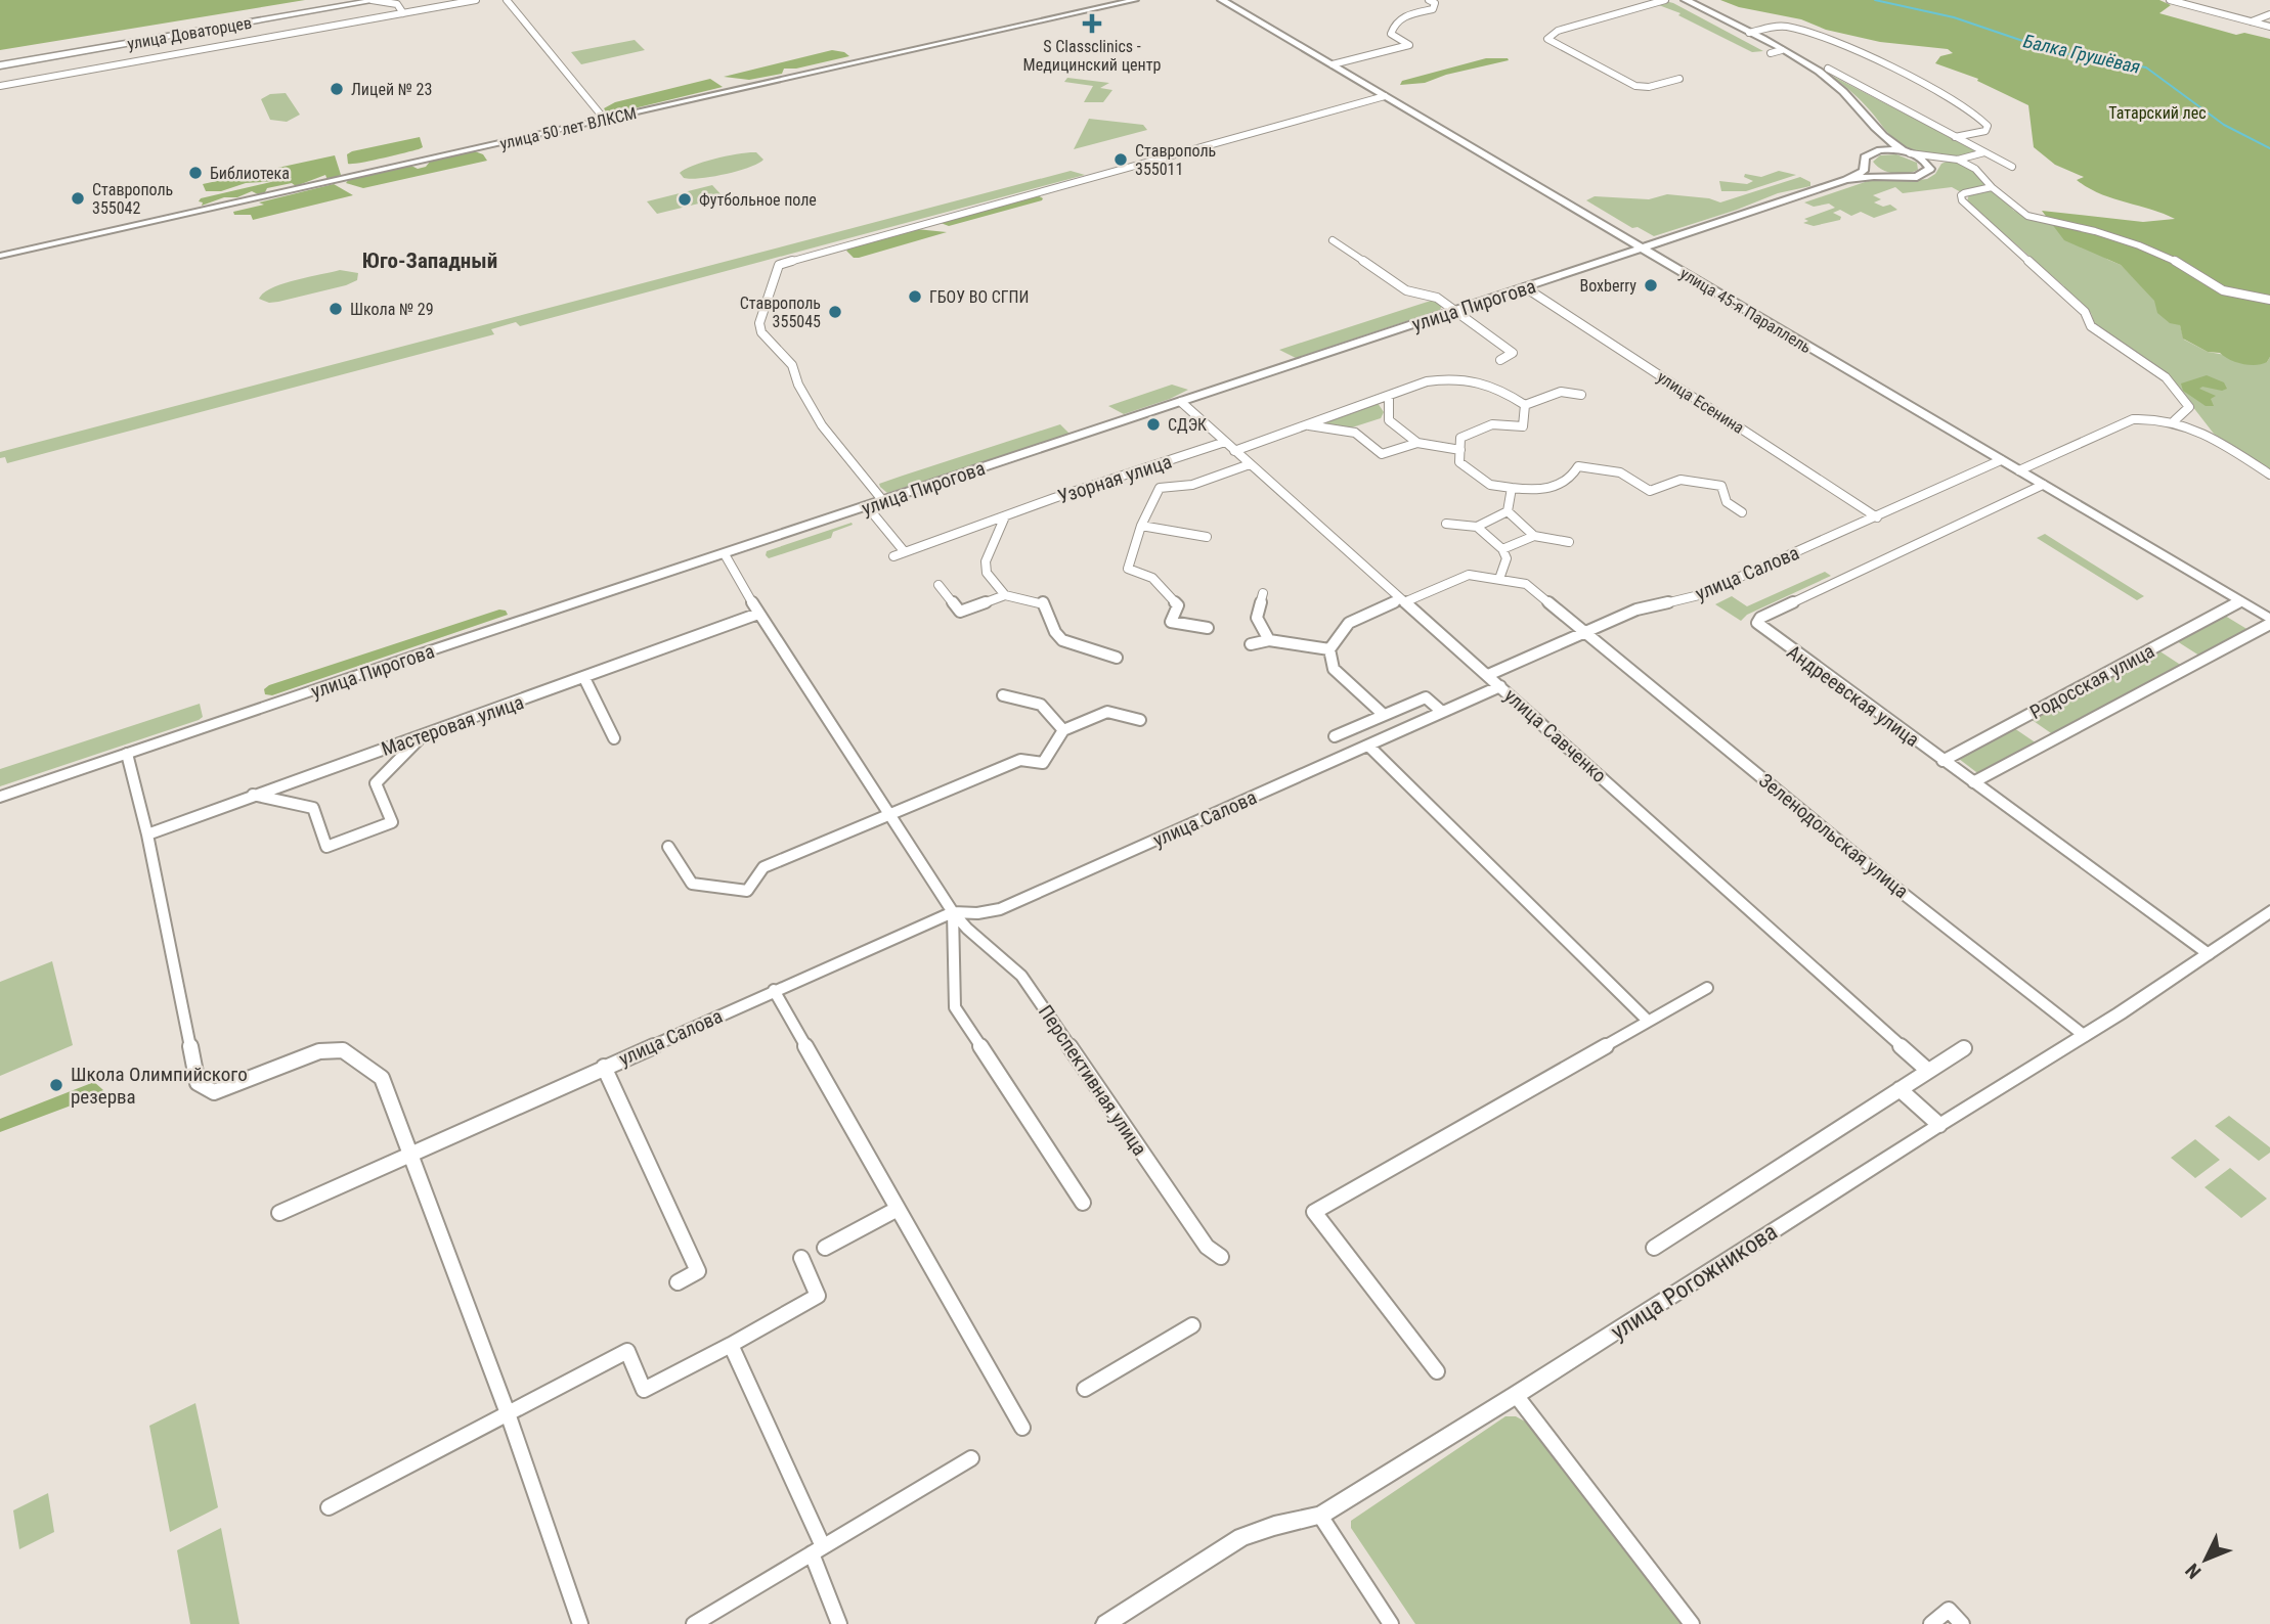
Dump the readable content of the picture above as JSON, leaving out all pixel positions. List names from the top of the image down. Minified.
{"streets":{"main road":["улица Доваторцев","улица Пирогова","улица 45-я Параллель"],"street":["улица 50 лет ВЛКСМ","улица Есенина","Узорная улица","улица Салова","Родосская улица","Андреевская улица","Мастеровая улица","улица Савченко","Зеленодольская улица","Перспективная улица","улица Рогожникова"]},"crossings":[["улица Пирогова","улица 45-я Параллель"],["улица Пирогова","улица Есенина"],["улица Пирогова","улица Савченко"],["улица Пирогова","Перспективная улица"],["улица 45-я Параллель","улица Салова"],["улица 45-я Параллель","Родосская улица"],["улица 45-я Параллель","Андреевская улица"],["улица Есенина","улица Салова"],["Узорная улица","улица Савченко"],["улица Салова","улица Савченко"],["улица Салова","Зеленодольская улица"],["улица Салова","Перспективная улица"],["Родосская улица","Андреевская улица"],["Андреевская улица","улица Рогожникова"],["Мастеровая улица","Перспективная улица"],["улица Савченко","Зеленодольская улица"],["Зеленодольская улица","улица Рогожникова"]],"districts":["Юго-Западный"],"water":["Балка Грушёвая"],"parks":["Татарский лес"],"places":{"health":["S Classclinics - Медицинский центр"],"other":["Лицей № 23","Ставрополь 355011","Библиотека","Ставрополь 355042","Футбольное поле","Boxberry","ГБОУ ВО СГПИ","Школа № 29","Ставрополь 355045","СДЭК","Школа Олимпийского резерва"]},"north":"bottom left"}
